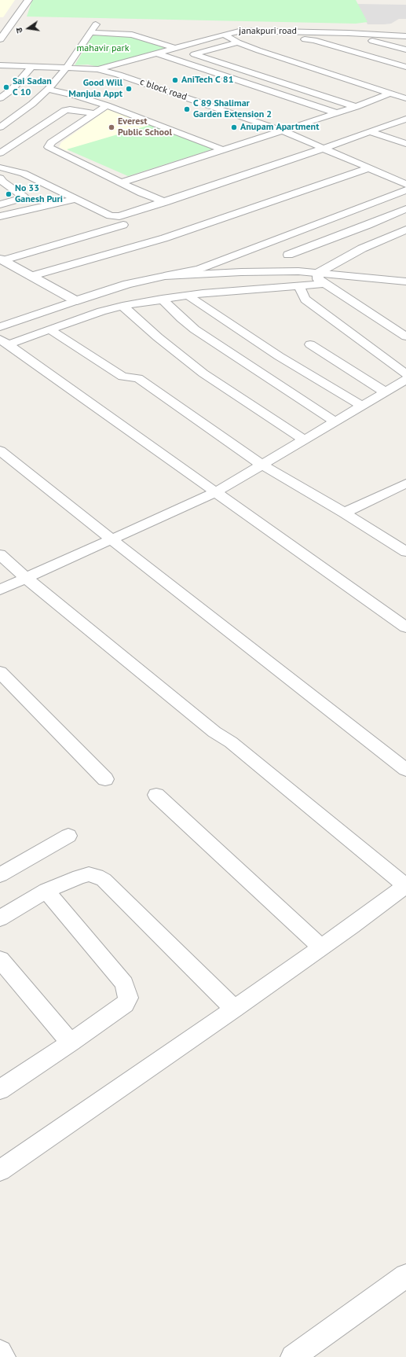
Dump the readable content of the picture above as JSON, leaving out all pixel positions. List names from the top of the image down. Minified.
{"streets":{"street":["janakpuri road","c block road"]},"crossings":[["janakpuri road","c block road"]],"parks":["mahavir park"],"places":["AniTech C 81","Sai Sadan C 10","Good Will Manjula Appt","C 89 Shalimar Garden Extension 2","Everest Public School","Anupam Apartment","No 33 Ganesh Puri"],"north":"left"}
